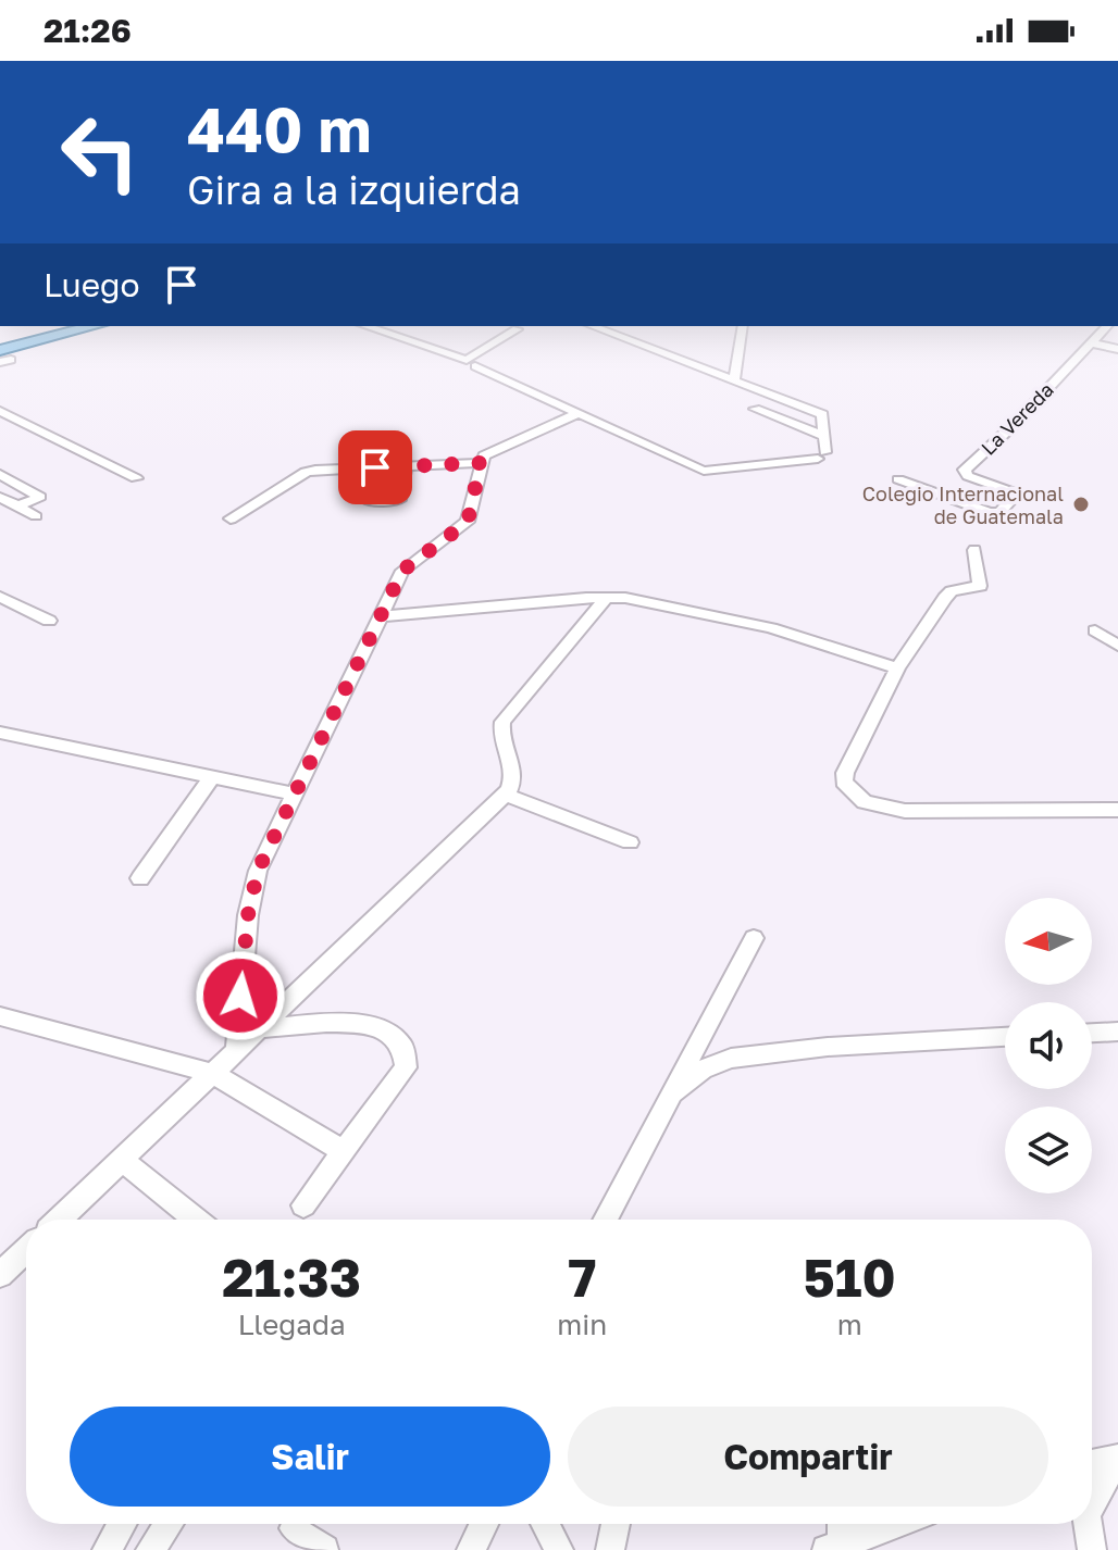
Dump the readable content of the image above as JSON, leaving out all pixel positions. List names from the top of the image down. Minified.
{"streets":{"street":["La Vereda"]},"places":["Colegio Internacional de Guatemala"],"north":"left","page":{"status":"21:26","turn":["440 m","Gira a la izquierda"],"then":"Luego","eta":["21:33","Llegada","7","min","510","m"],"buttons":["Salir","Compartir"]}}
